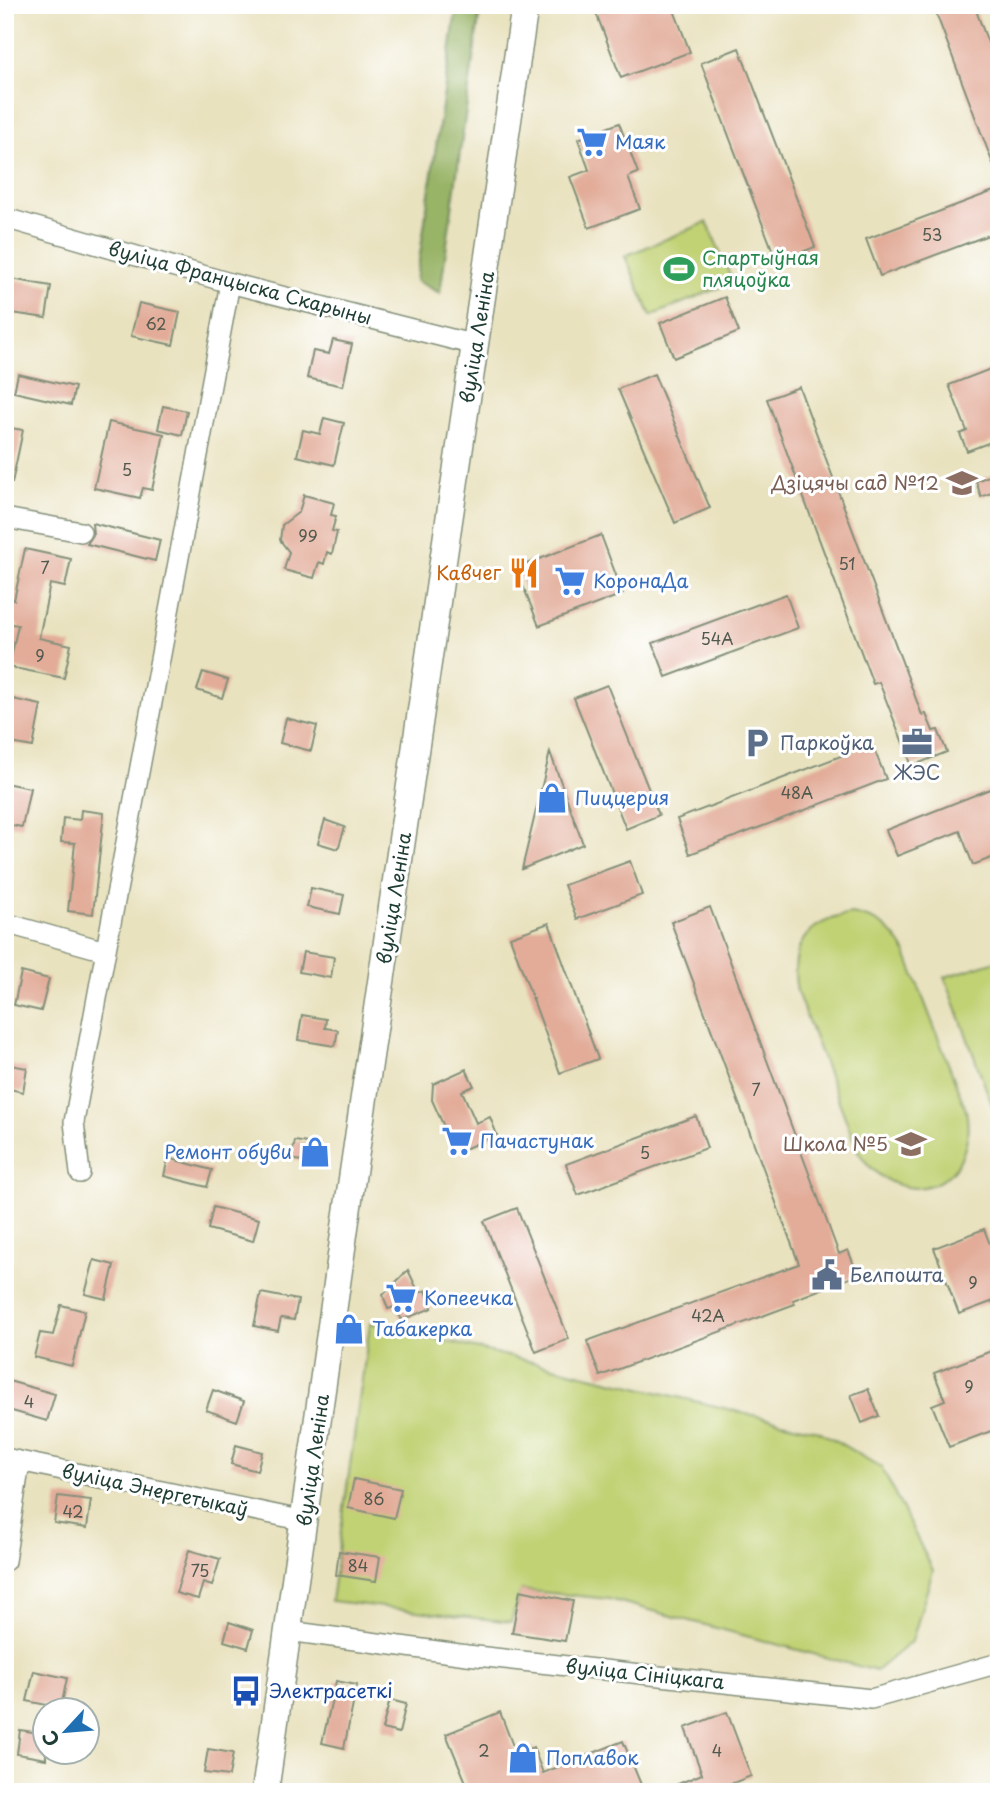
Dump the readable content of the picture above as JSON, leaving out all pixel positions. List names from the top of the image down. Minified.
{"streets":{"main road":["вуліца Леніна"],"street":["вуліца Францыска Скарыны","вуліца Энергетыкаў","вуліца Сініцкага"]},"crossings":[["вуліца Францыска Скарыны","вуліца Леніна"],["вуліца Леніна","вуліца Энергетыкаў"],["вуліца Леніна","вуліца Сініцкага"]],"places":{"supermarket":["Маяк","КоронаДа","Пачастунак","Копеечка"],"sports":["Спартыўная пляцоўка"],"school or university":["Дзіцячы сад №12","Школа №5"],"restaurant":["Кавчег"],"office":["ЖЭС"],"parking":["Паркоўка"],"shop":["Пиццерия","Ремонт обуви","Табакерка","Поплавок"],"public building":["Белпошта"],"bus stop":["Электрасеткі"]},"house_numbers":["53","62","5","99","51","7","54А","9","48А","7","5","9","42А","9","4","86","42","84","75","2","4"],"north":"bottom left"}
